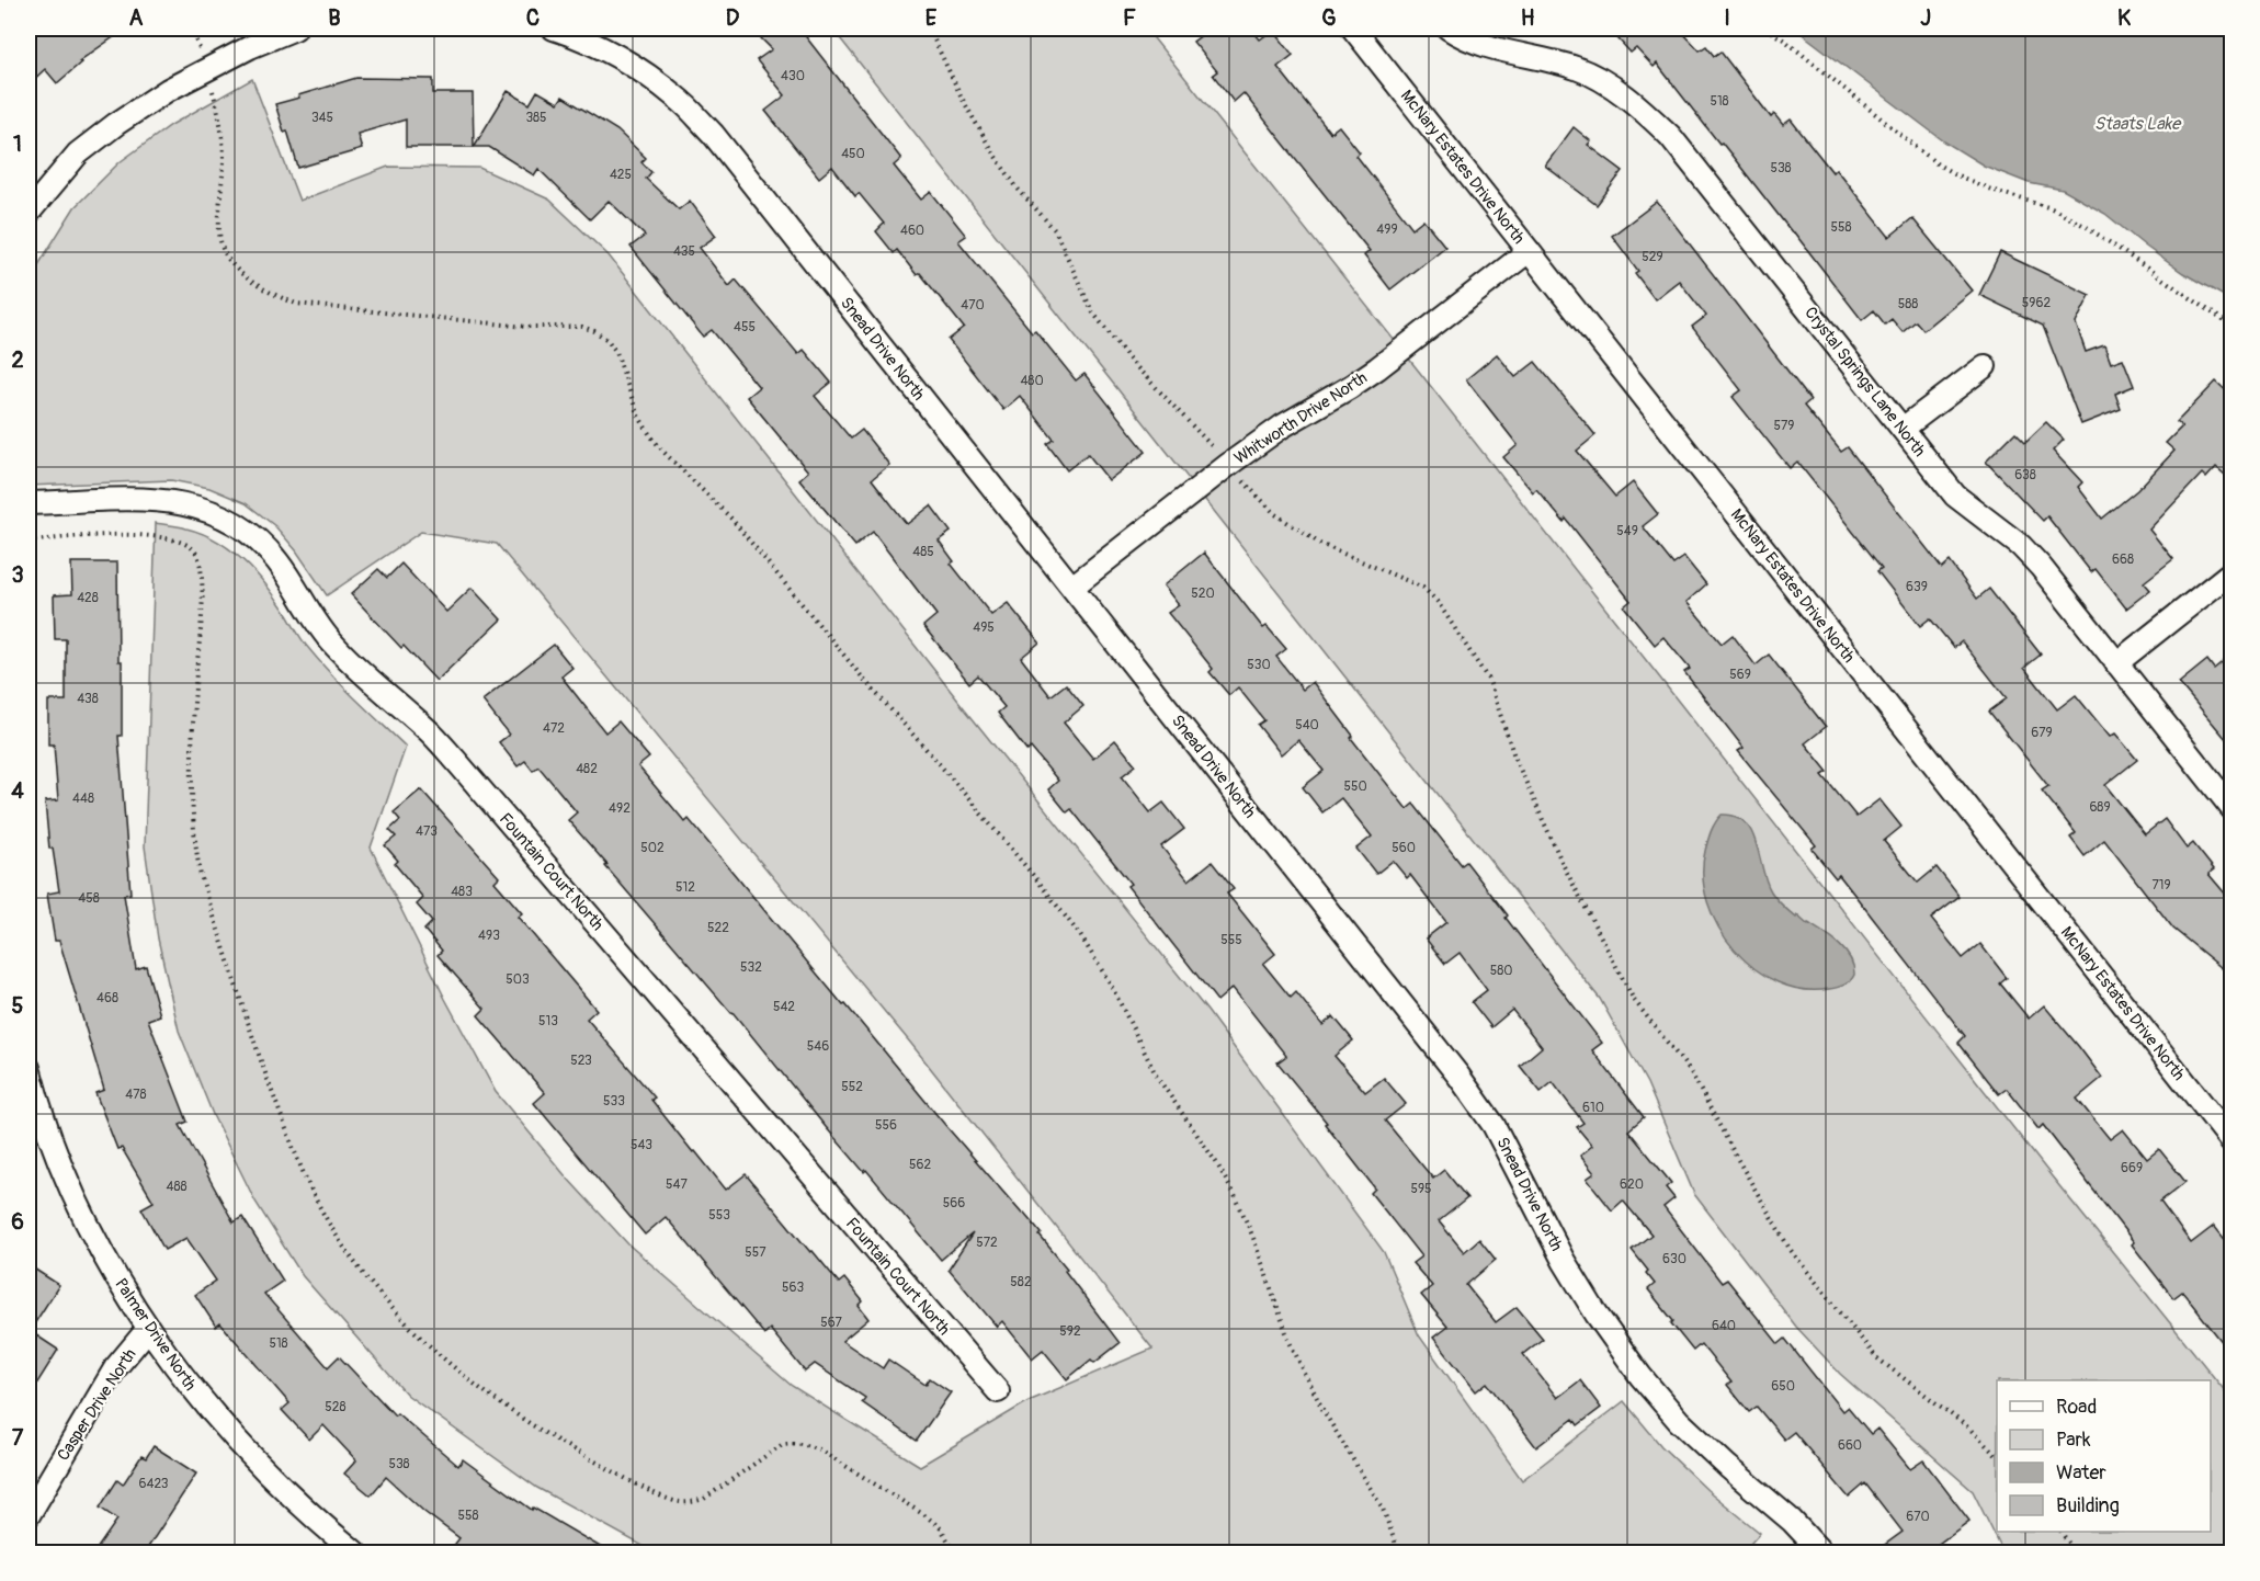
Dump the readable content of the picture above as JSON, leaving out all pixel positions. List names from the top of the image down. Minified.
{"streets":{"street":["McNary Estates Drive North","Snead Drive North","Crystal Springs Lane North","Whitworth Drive North","Fountain Court North","Palmer Drive North","Casper Drive North"]},"crossings":[["McNary Estates Drive North","Whitworth Drive North"],["Snead Drive North","Whitworth Drive North"],["Palmer Drive North","Casper Drive North"]],"water":["Staats Lake"],"house_numbers":["430","518","345","385","450","538","425","558","499","460","435","529","5962","588","470","455","480","579","638","549","485","668","639","520","428","495","530","569","438","540","472","679","482","550","448","689","492","473","502","560","719","512","483","458","522","493","555","532","580","503","468","542","513","546","523","552","478","533","610","556","543","562","669","547","620","488","595","566","553","572","557","630","582","563","567","640","592","518","650","528","660","538","6423","558","670"],"legend":["Road","Park","Water","Building"],"grid":{"columns":["A","B","C","D","E","F","G","H","I","J","K"],"rows":["1","2","3","4","5","6","7"]}}
